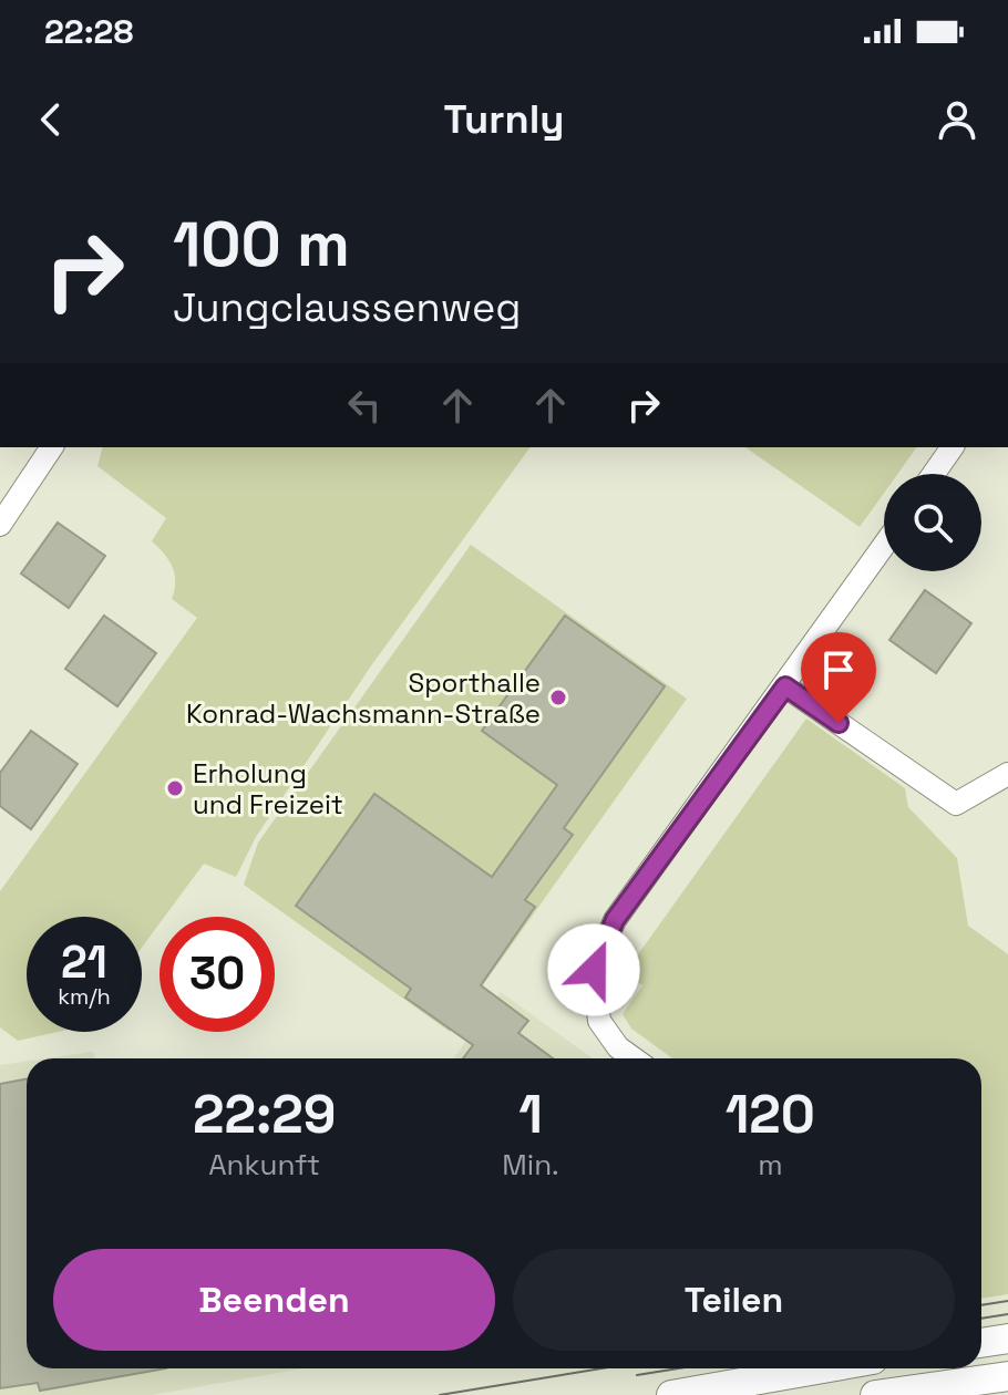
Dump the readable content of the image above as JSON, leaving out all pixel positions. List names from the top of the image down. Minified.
{"places":["Sporthalle Konrad-Wachsmann-Straße","Erholung und Freizeit"],"page":{"status":"22:28","header":"Turnly","turn":["100 m","Jungclaussenweg"],"speed":"21 km/h","limit":"30","eta":["22:29","Ankunft","1","Min.","120","m"],"buttons":["Beenden","Teilen"]}}
